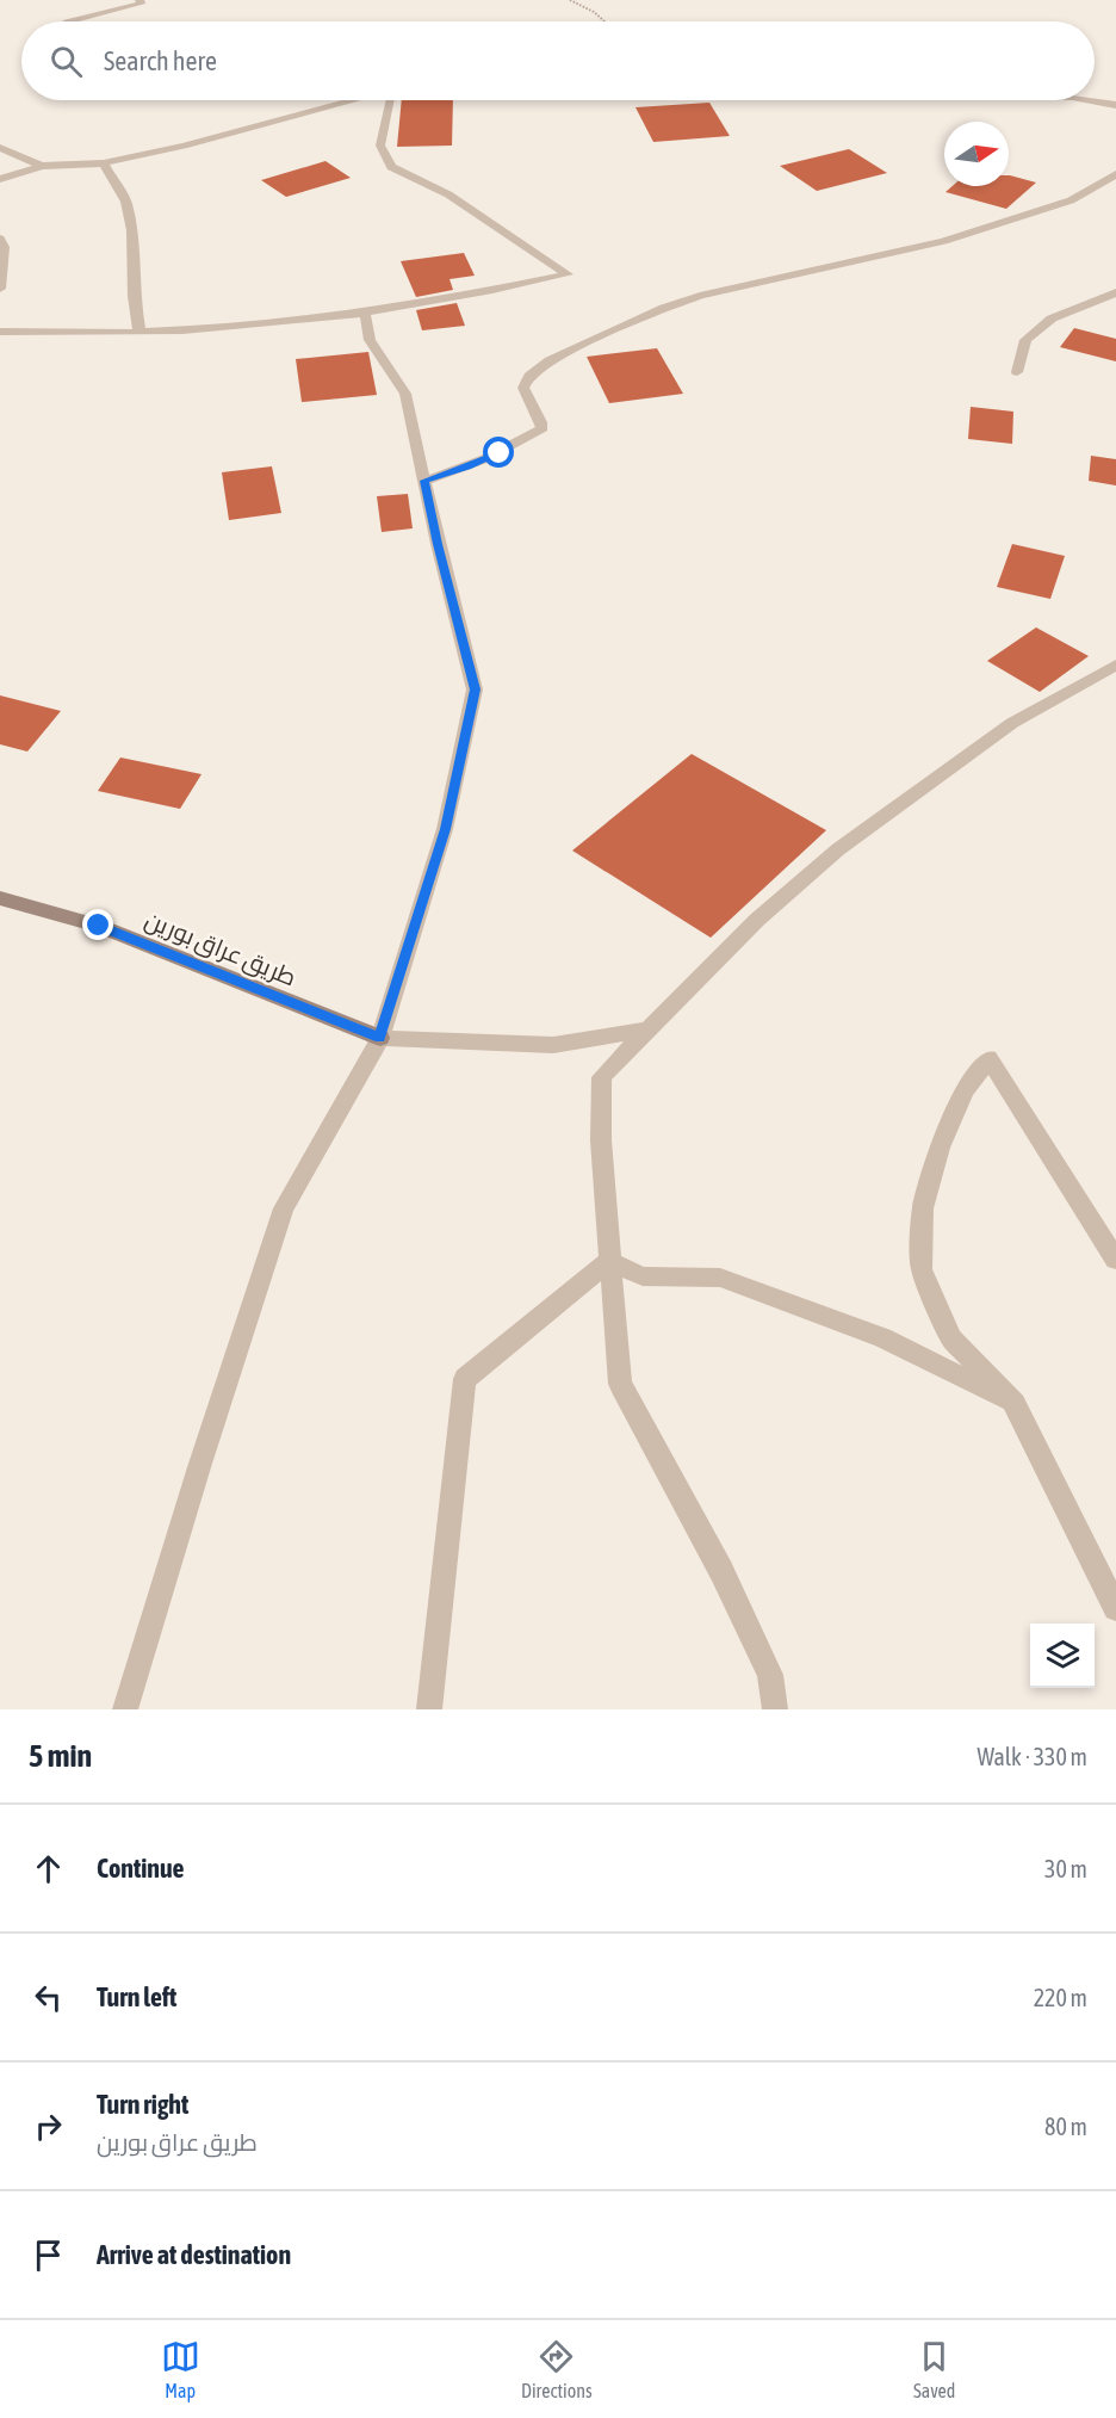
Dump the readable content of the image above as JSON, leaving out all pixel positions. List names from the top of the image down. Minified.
{"streets":{"street":["طريق عراق بورين"]},"north":"right","page":{"search":"Search here","heading":["5 min","Walk · 330 m"],"list":[["Continue","30 m"],["Turn left","220 m"],["Turn right","طريق عراق بورين","80 m"],"Arrive at destination"],"nav":["Map","Directions","Saved"]}}
